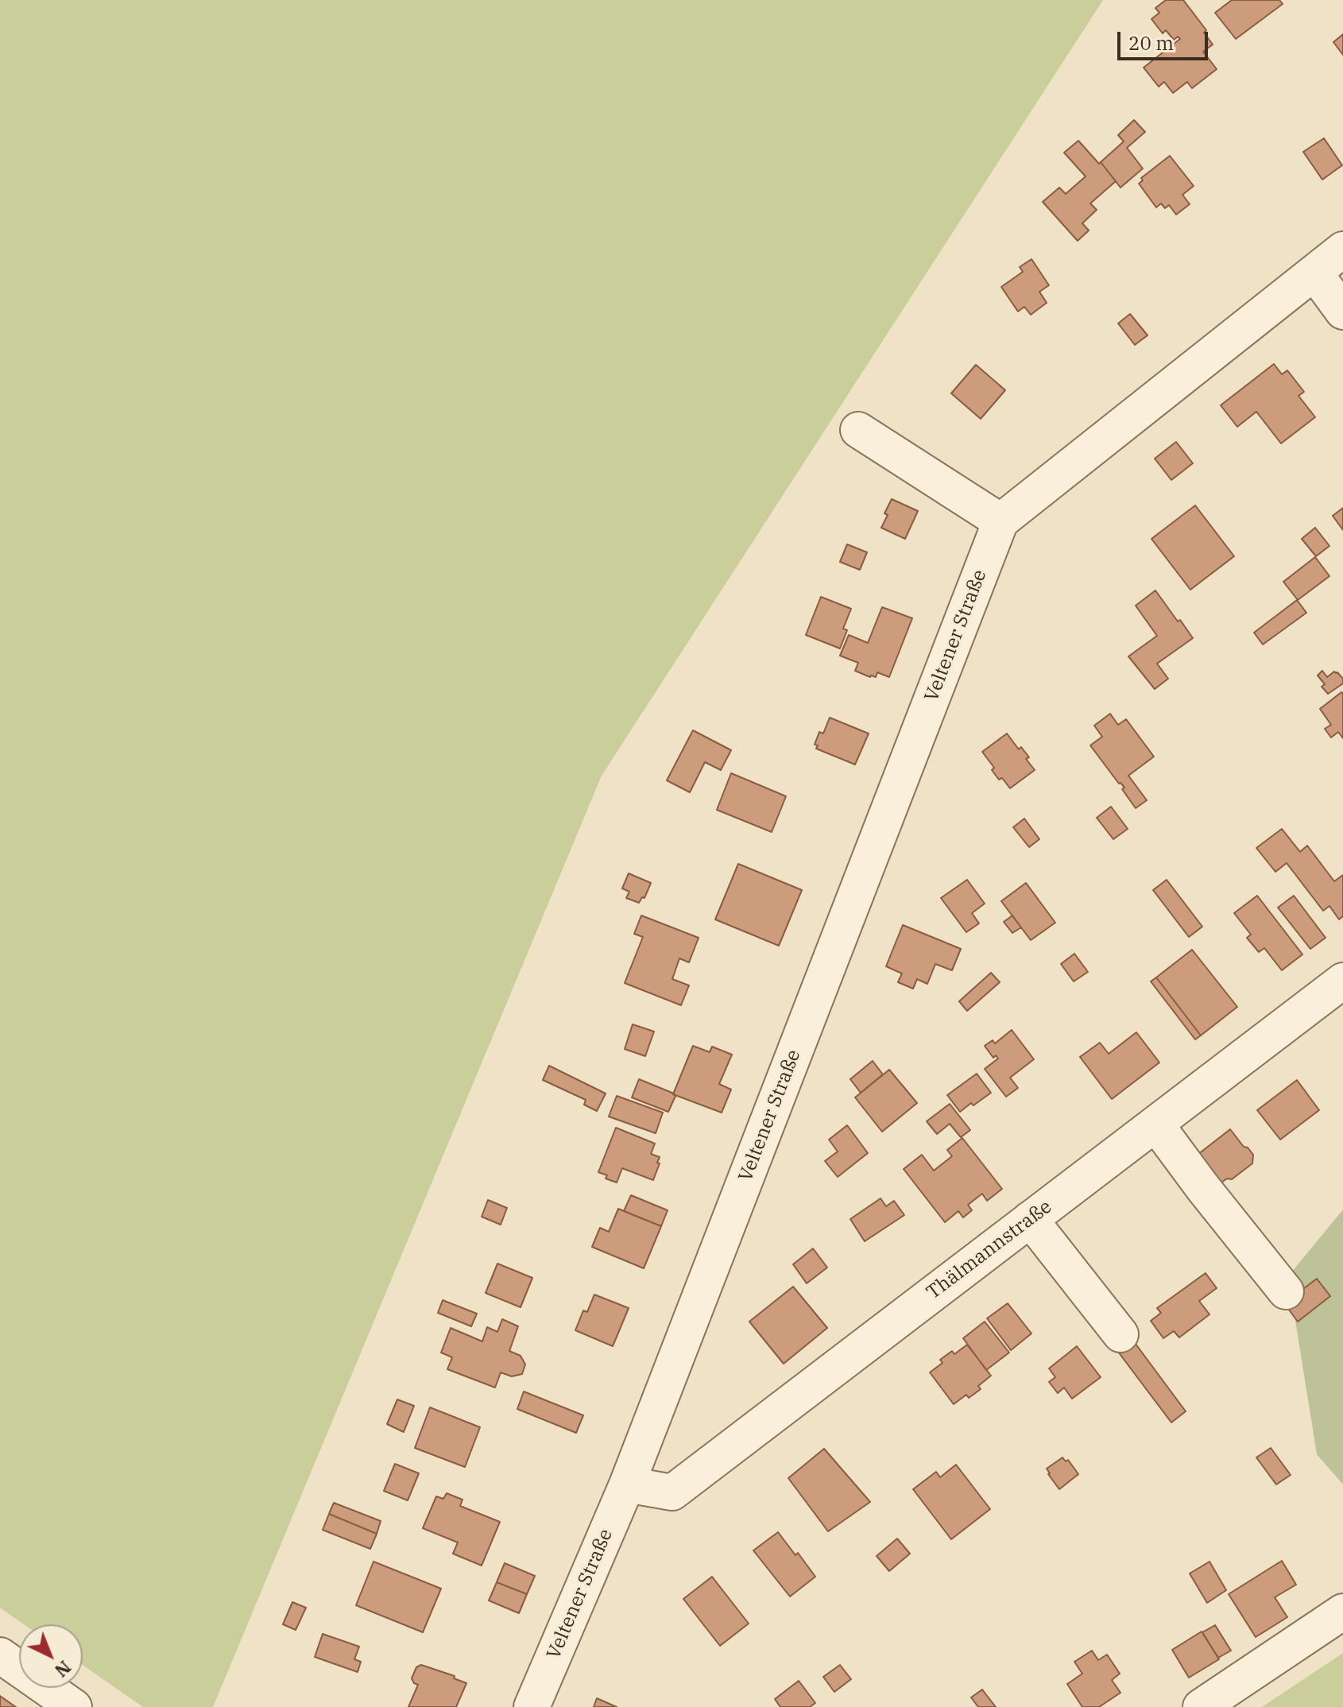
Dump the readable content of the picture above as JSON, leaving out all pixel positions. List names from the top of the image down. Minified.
{"streets":{"street":["Veltener Straße","Thälmannstraße"]},"crossings":[["Veltener Straße","Thälmannstraße"]],"scale_bar":"20 m","north":"bottom right"}
